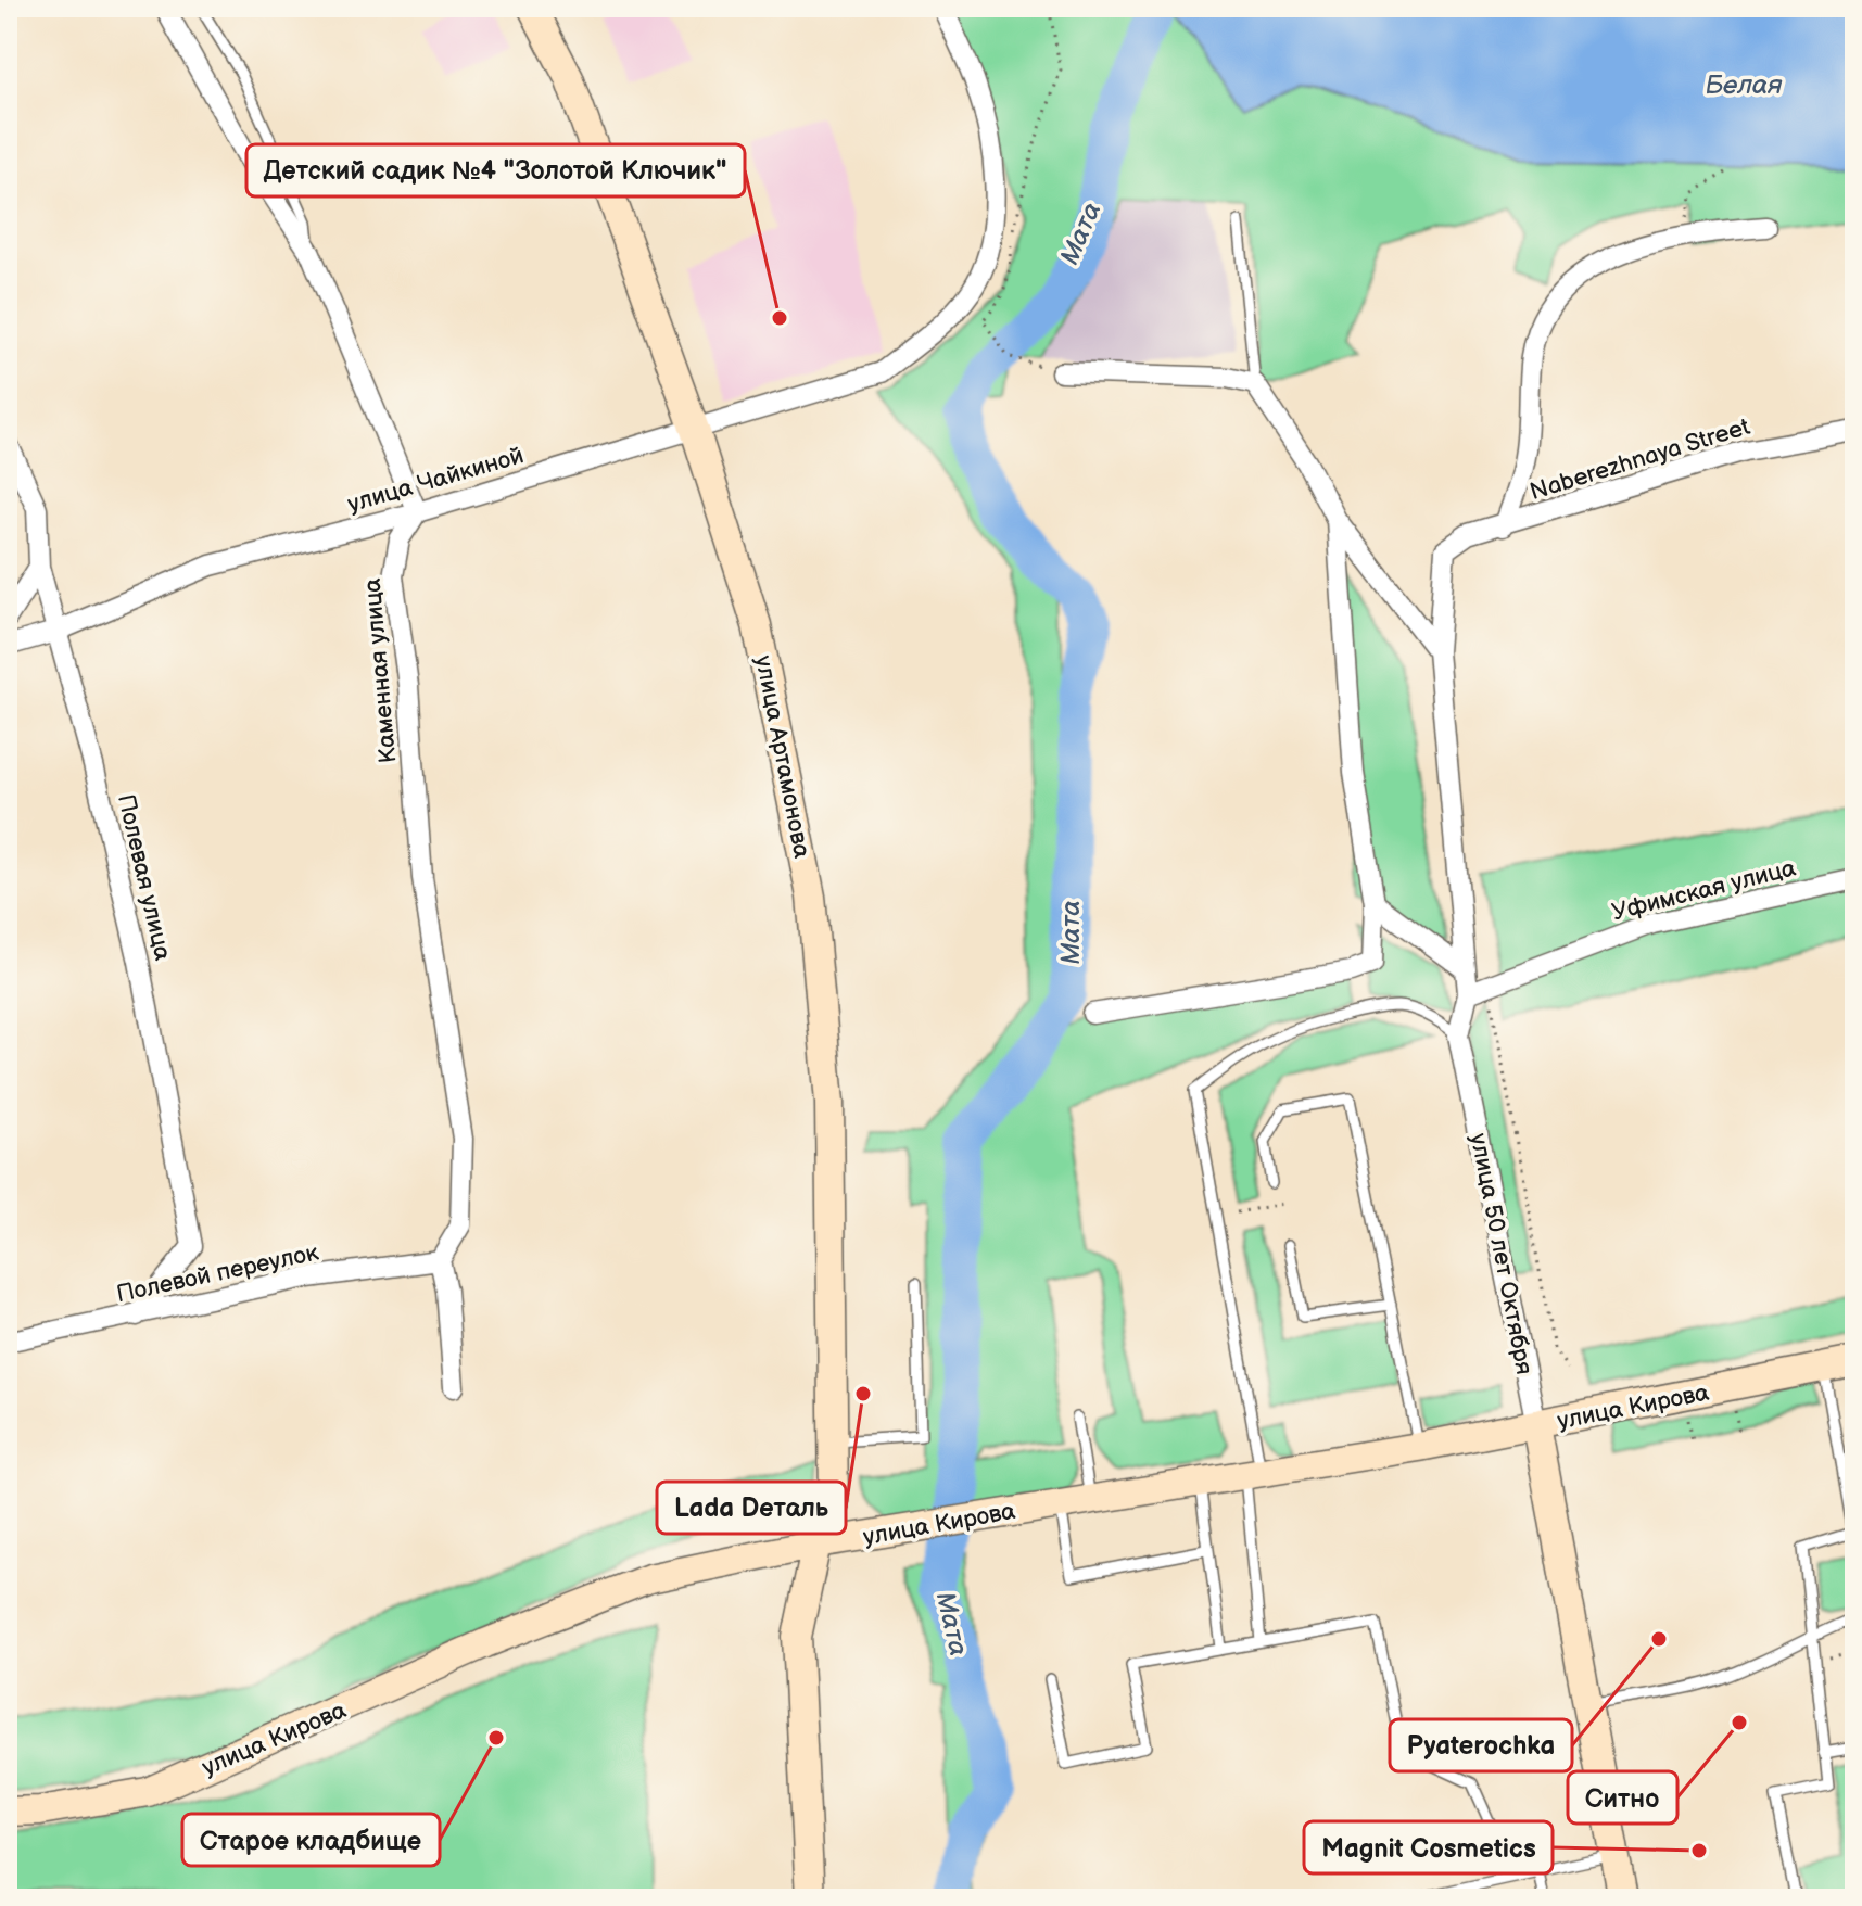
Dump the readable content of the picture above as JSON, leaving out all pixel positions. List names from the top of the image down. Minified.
{"streets":{"main road":["улица Артамонова","улица 50 лет Октября","улица Кирова"],"street":["Naberezhnaya Street","улица Чайкиной","Каменная улица","Полевая улица","Уфимская улица","Полевой переулок"]},"crossings":[["Naberezhnaya Street","улица 50 лет Октября"],["улица Чайкиной","Каменная улица"],["улица Чайкиной","улица Артамонова"],["улица Чайкиной","Полевая улица"],["Каменная улица","Полевой переулок"],["улица Артамонова","улица Кирова"],["Полевая улица","Полевой переулок"],["Уфимская улица","улица 50 лет Октября"],["улица 50 лет Октября","улица Кирова"]],"water":["Белая","Мата"],"places":["Детский садик №4 \"Золотой Ключик\"","Lada Dеталь","Pyaterochka","Ситно","Старое кладбище","Magnit Cosmetics"]}
